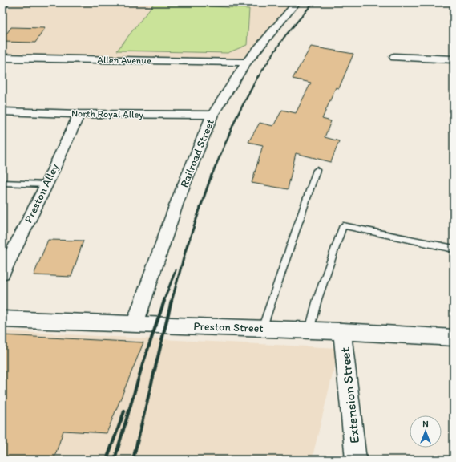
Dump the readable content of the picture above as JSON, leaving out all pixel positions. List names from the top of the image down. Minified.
{"streets":{"street":["Allen Avenue","North Royal Alley","Railroad Street","Preston Alley","Preston Street","Extension Street"]},"crossings":[["Allen Avenue","Railroad Street"],["North Royal Alley","Railroad Street"],["North Royal Alley","Preston Alley"],["Railroad Street","Preston Street"],["Preston Street","Extension Street"]],"north":"top"}
